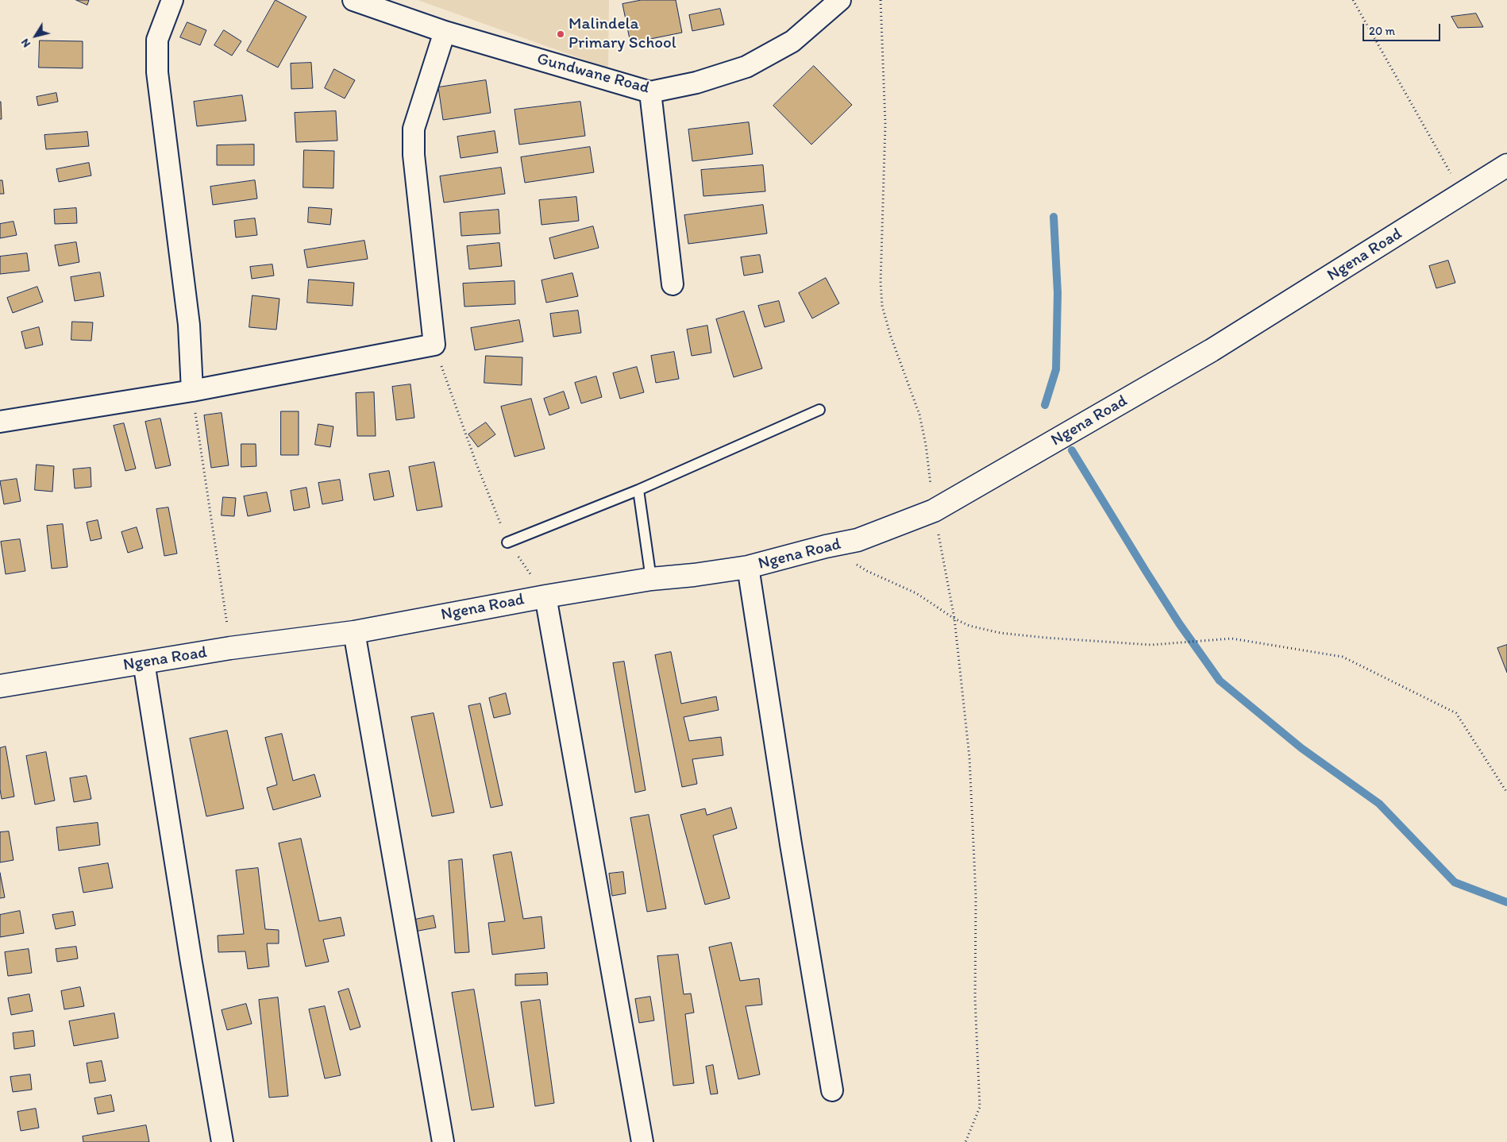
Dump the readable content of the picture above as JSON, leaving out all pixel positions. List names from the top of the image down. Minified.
{"streets":{"street":["Gundwane Road","Ngena Road"]},"places":["Malindela Primary School"],"scale_bar":"20 m","north":"bottom left"}
